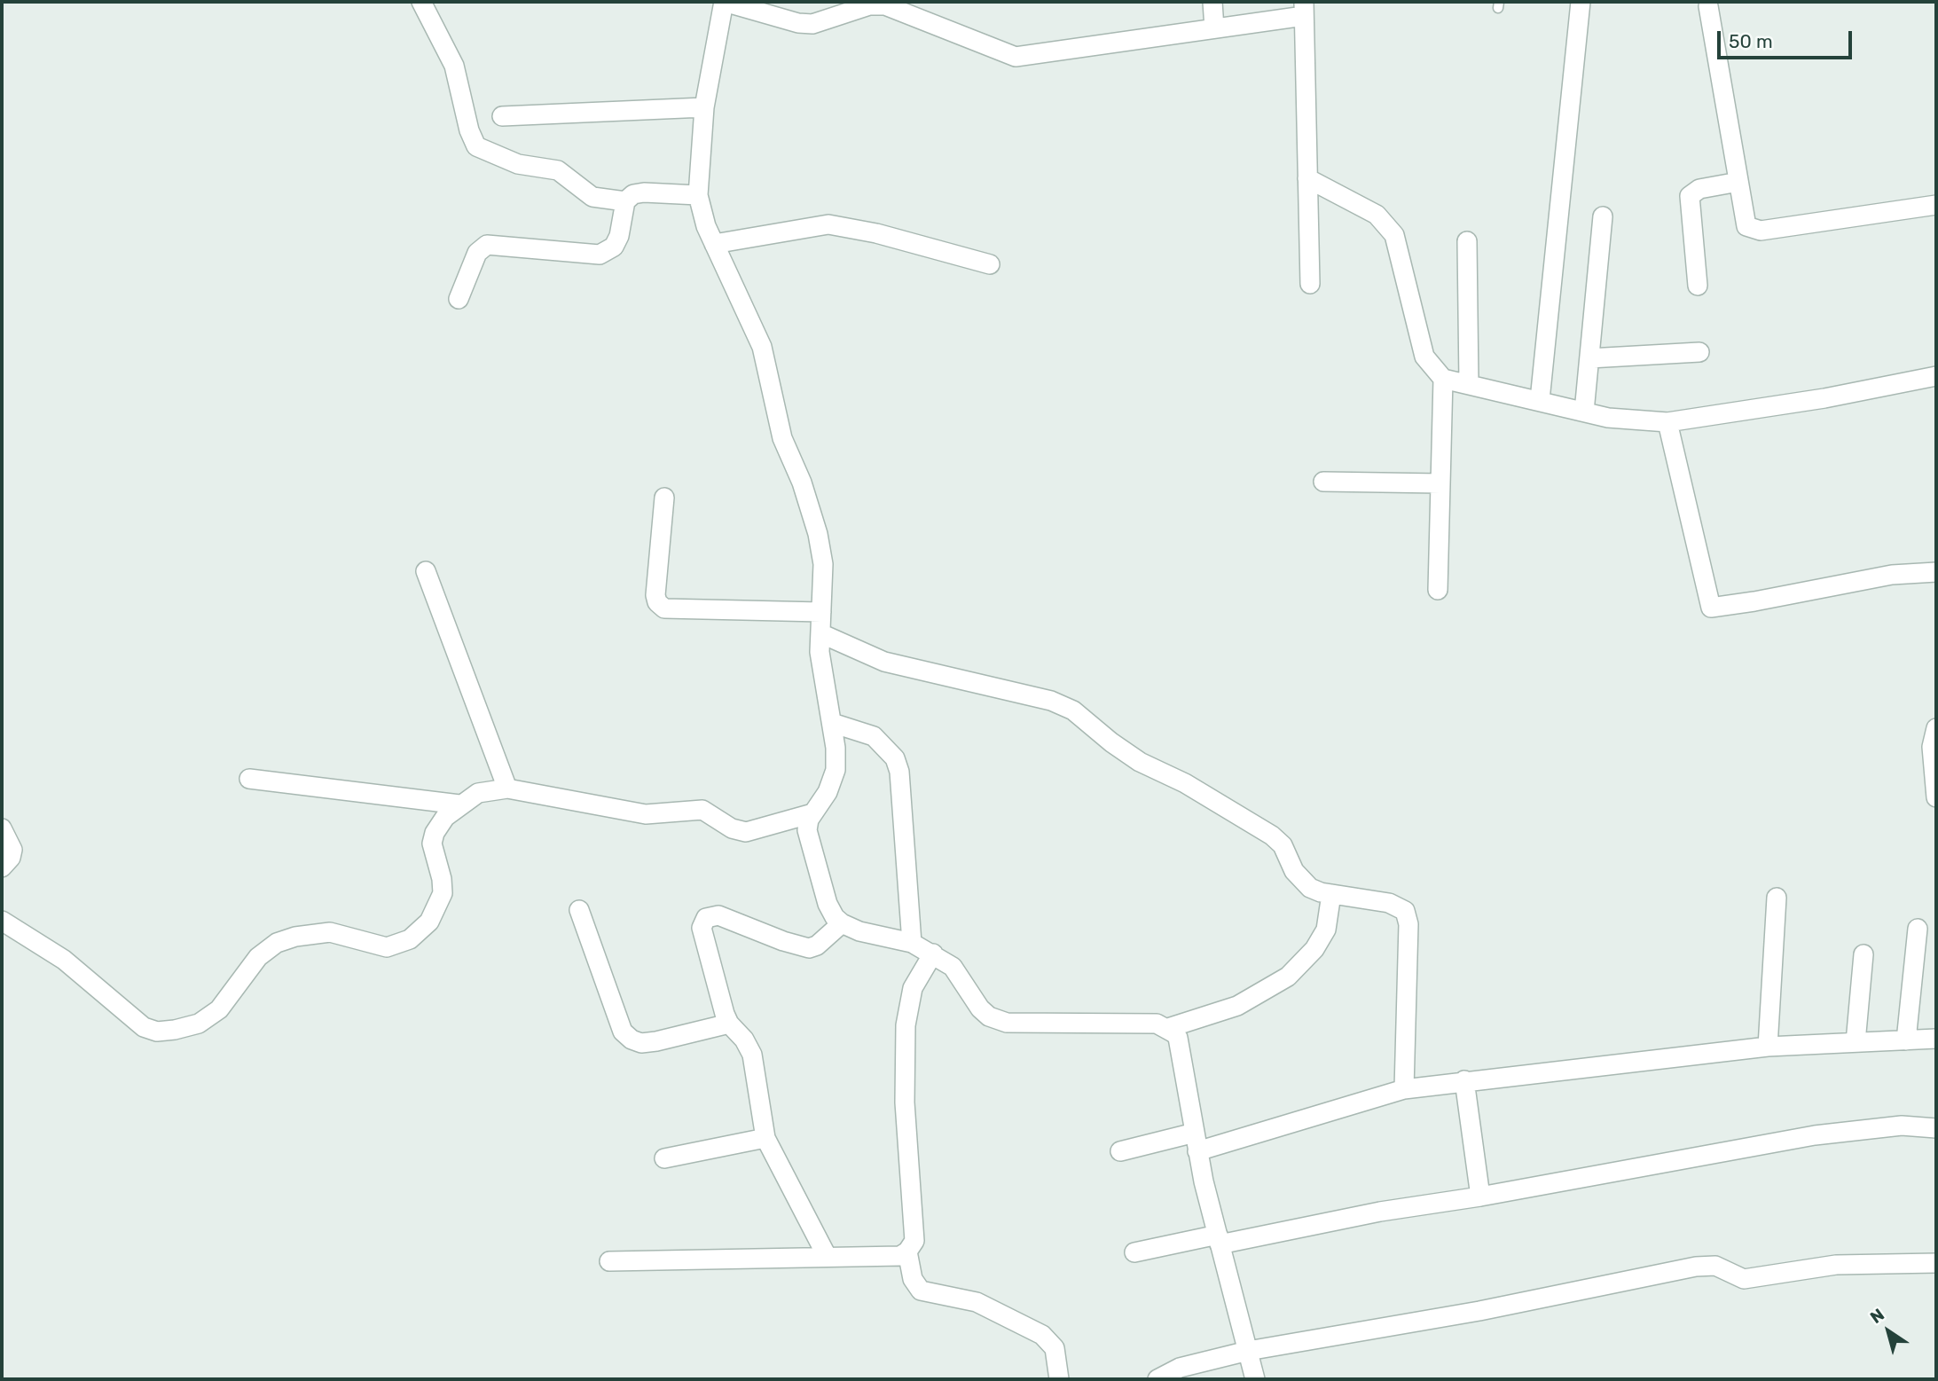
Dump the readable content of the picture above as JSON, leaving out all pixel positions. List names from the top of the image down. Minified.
{"scale_bar":"50 m","north":"top left"}
